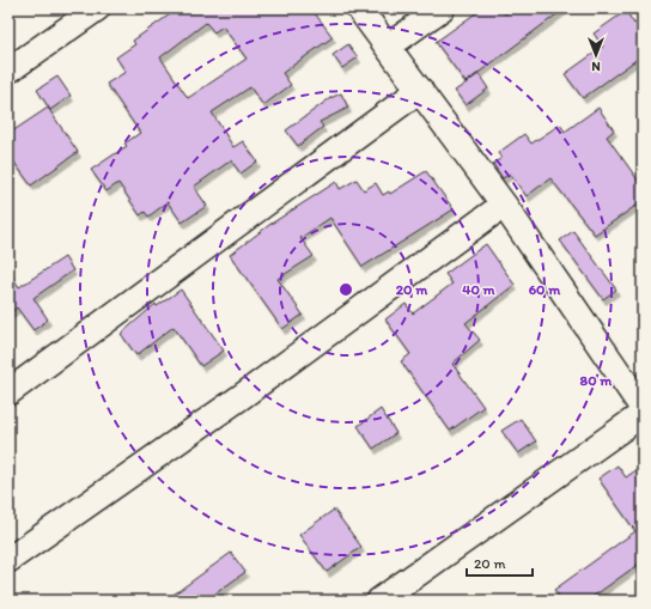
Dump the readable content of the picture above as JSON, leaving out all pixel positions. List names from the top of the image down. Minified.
{"scale_bar":"20 m","north":"bottom","rings":["20 m","40 m","60 m","80 m"]}
